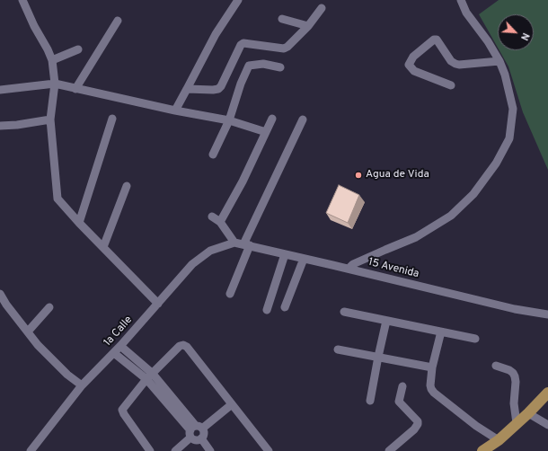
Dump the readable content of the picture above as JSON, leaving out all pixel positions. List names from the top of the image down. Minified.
{"streets":{"street":["15 Avenida","1a Calle"]},"crossings":[["15 Avenida","1a Calle"]],"places":["Agua de Vida"],"north":"bottom right"}
